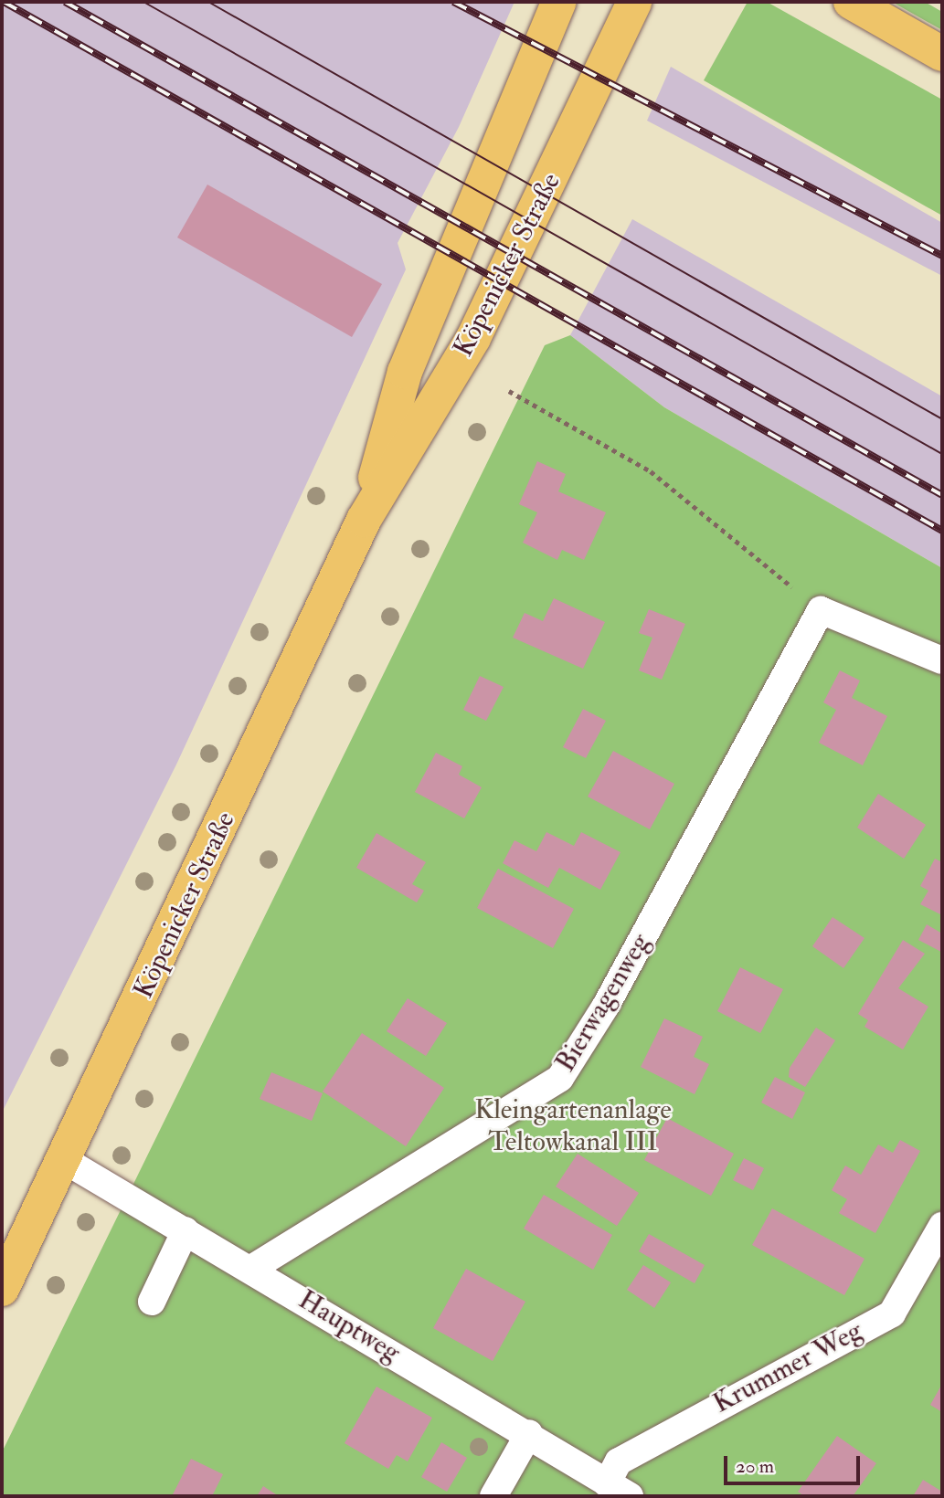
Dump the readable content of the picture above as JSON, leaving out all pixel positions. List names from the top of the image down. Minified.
{"streets":{"main road":["Köpenicker Straße"],"lane":["Bierwagenweg","Hauptweg","Krummer Weg"]},"crossings":[["Köpenicker Straße","Hauptweg"],["Bierwagenweg","Hauptweg"],["Hauptweg","Krummer Weg"]],"parks":["Kleingartenanlage Teltowkanal III"],"scale_bar":"20 m"}
